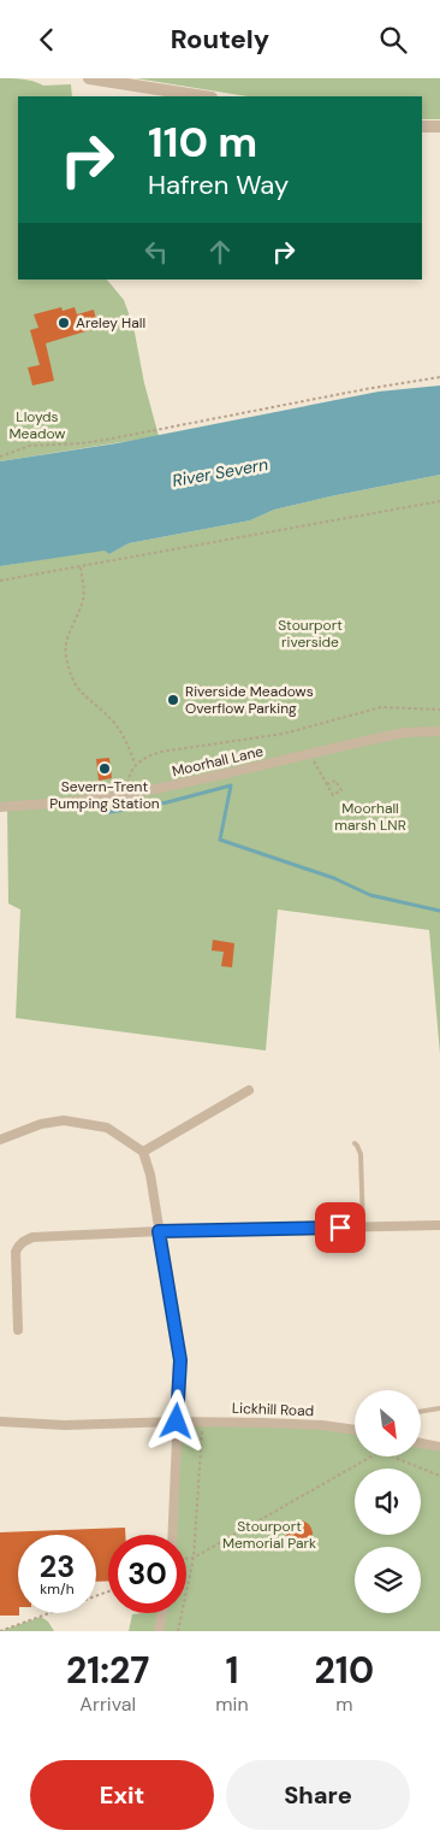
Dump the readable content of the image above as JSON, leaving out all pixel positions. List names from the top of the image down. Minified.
{"streets":{"street":["Moorhall Lane","Lickhill Road"]},"water":["River Severn"],"parks":["Lloyds Meadow","Stourport riverside","Moorhall marsh LNR","Stourport Memorial Park"],"places":["Areley Hall","Riverside Meadows Overflow Parking","Severn-Trent Pumping Station"],"north":"bottom right","page":{"header":"Routely","turn":["110 m","Hafren Way"],"speed":"23 km/h","limit":"30","eta":["21:27","Arrival","1","min","210","m"],"buttons":["Exit","Share"]}}
